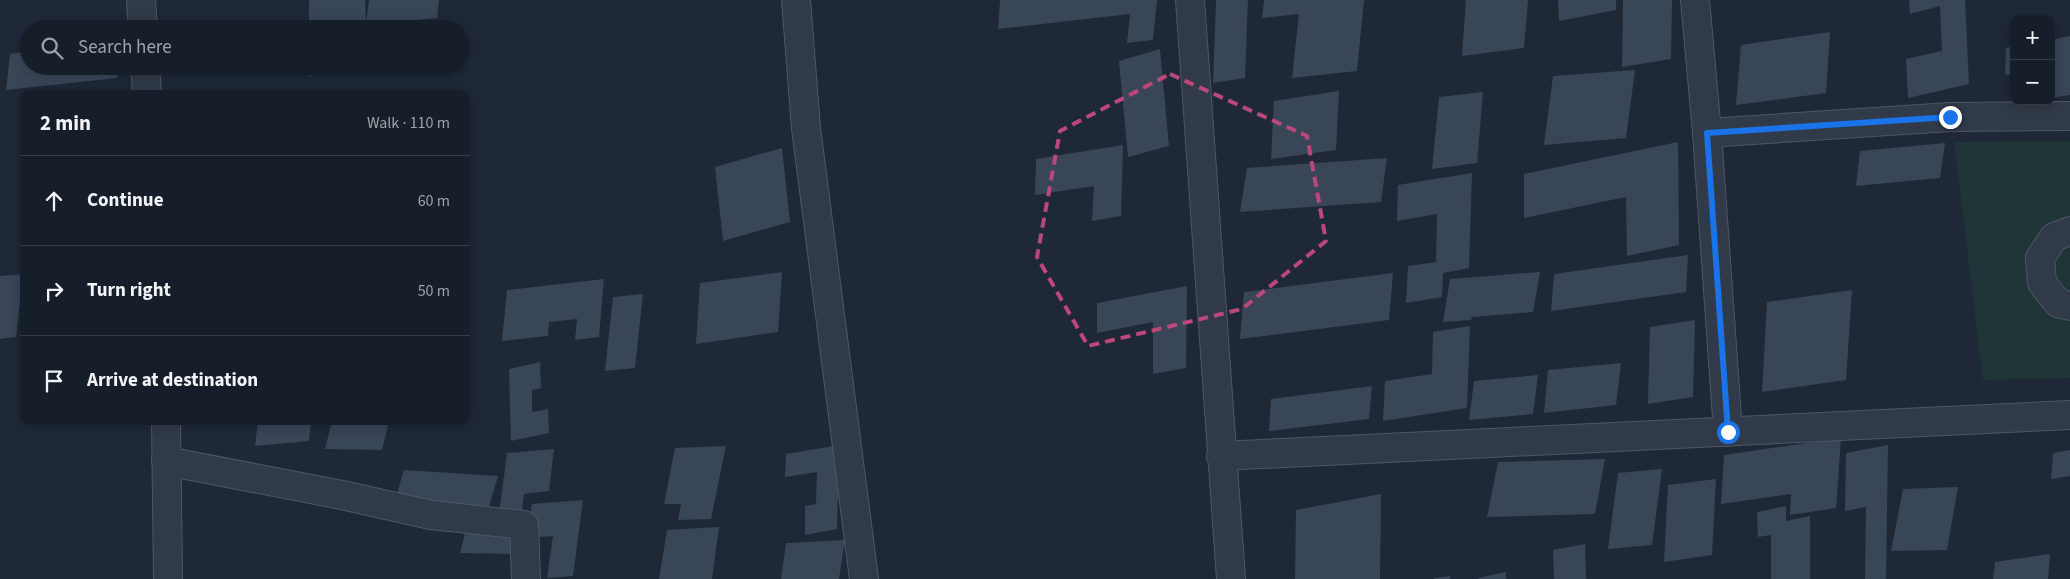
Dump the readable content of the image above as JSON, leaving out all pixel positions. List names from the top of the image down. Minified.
{"page":{"map_buttons":["+","−"],"search":"Search here","heading":["2 min","Walk · 110 m"],"list":[["Continue","60 m"],["Turn right","50 m"],"Arrive at destination"]}}
